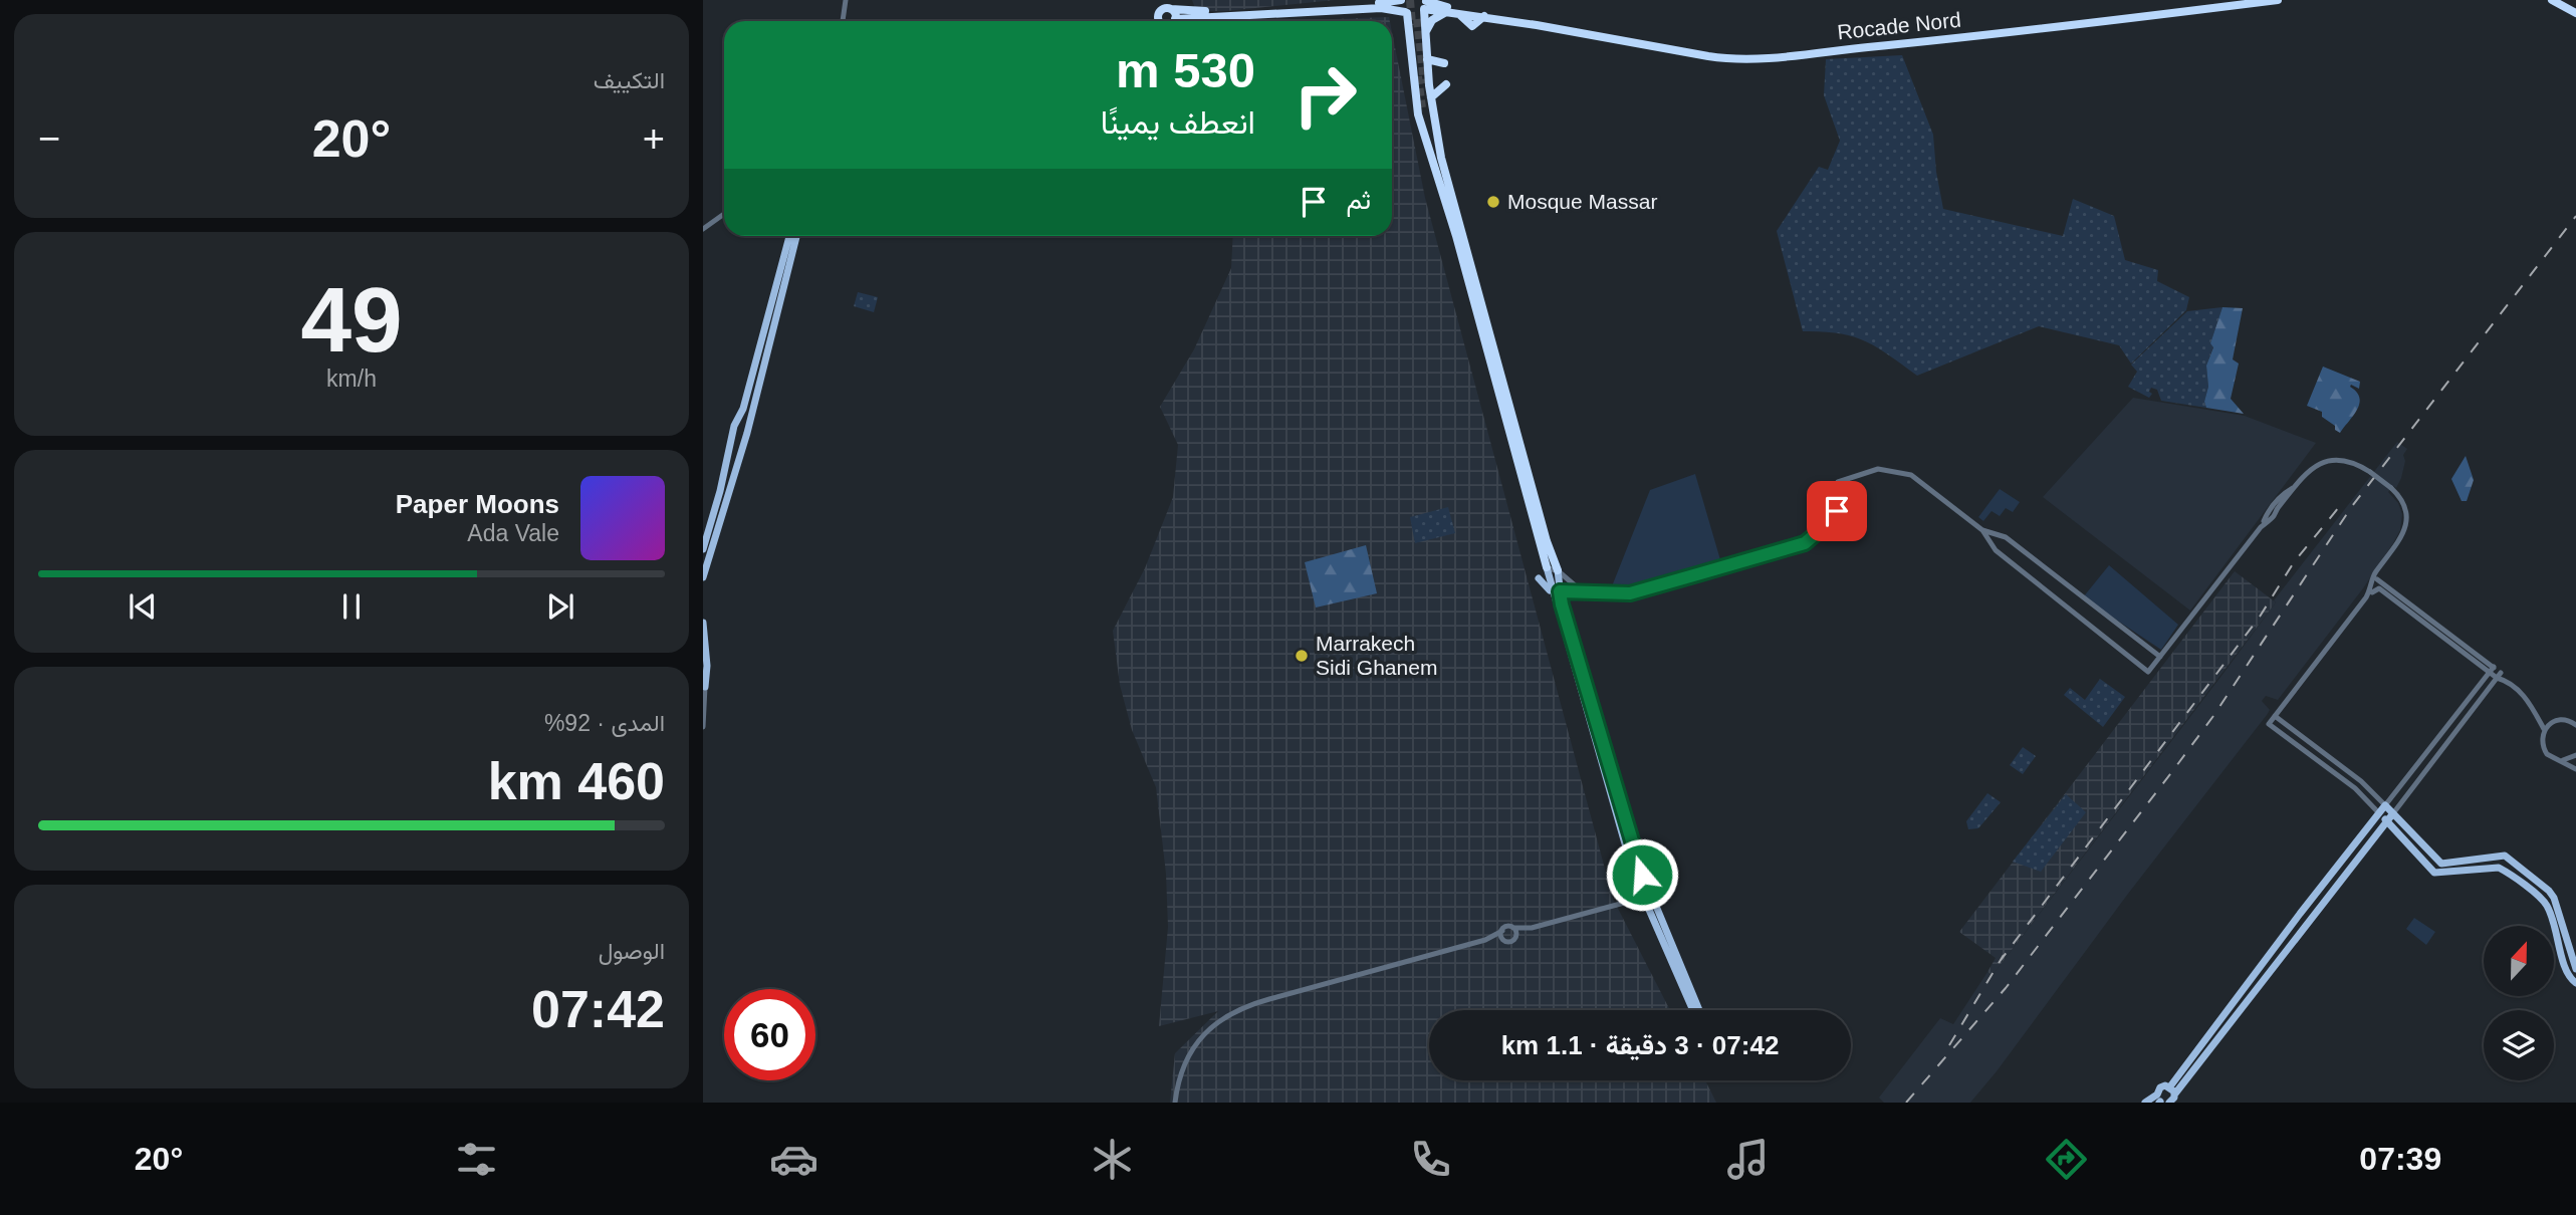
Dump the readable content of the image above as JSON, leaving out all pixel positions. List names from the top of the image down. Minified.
{"streets":{"highway":["Rocade Nord"]},"places":["Mosque Massar","Marrakech Sidi Ghanem"],"north":"top","page":{"tile":["التكييف",["49","km/h"],["المدى · 92%","460 km"],["الوصول","07:42"]],"turn":["530 m","انعطف يمينًا"],"heat":["−","20°","+"],"then":"ثم","song":["Paper Moons","Ada Vale"],"limit":"60","trip":"07:42 · 3 دقيقة · 1.1 km","tabs":["07:39","20°"]}}
